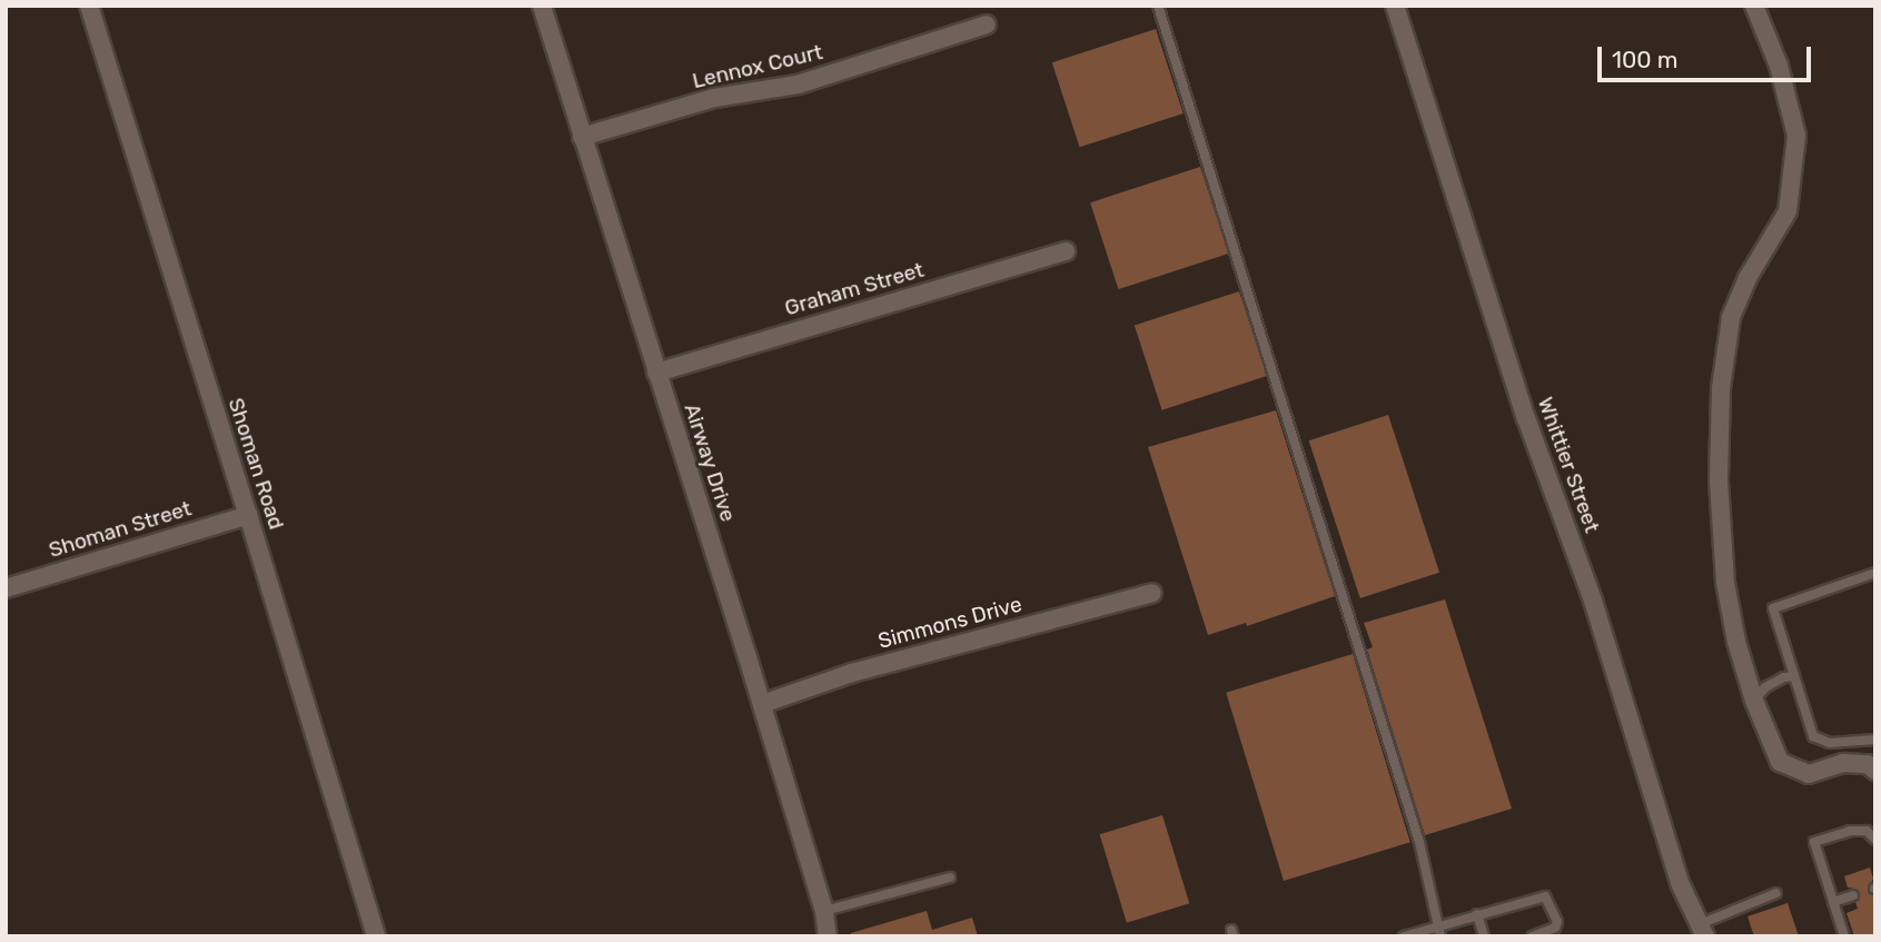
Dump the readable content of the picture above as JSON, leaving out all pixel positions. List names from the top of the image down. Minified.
{"streets":{"street":["Lennox Court","Graham Street","Airway Drive","Shoman Road","Whittier Street","Shoman Street","Simmons Drive"]},"crossings":[["Lennox Court","Airway Drive"],["Graham Street","Airway Drive"],["Airway Drive","Simmons Drive"],["Shoman Road","Shoman Street"]],"scale_bar":"100 m"}
